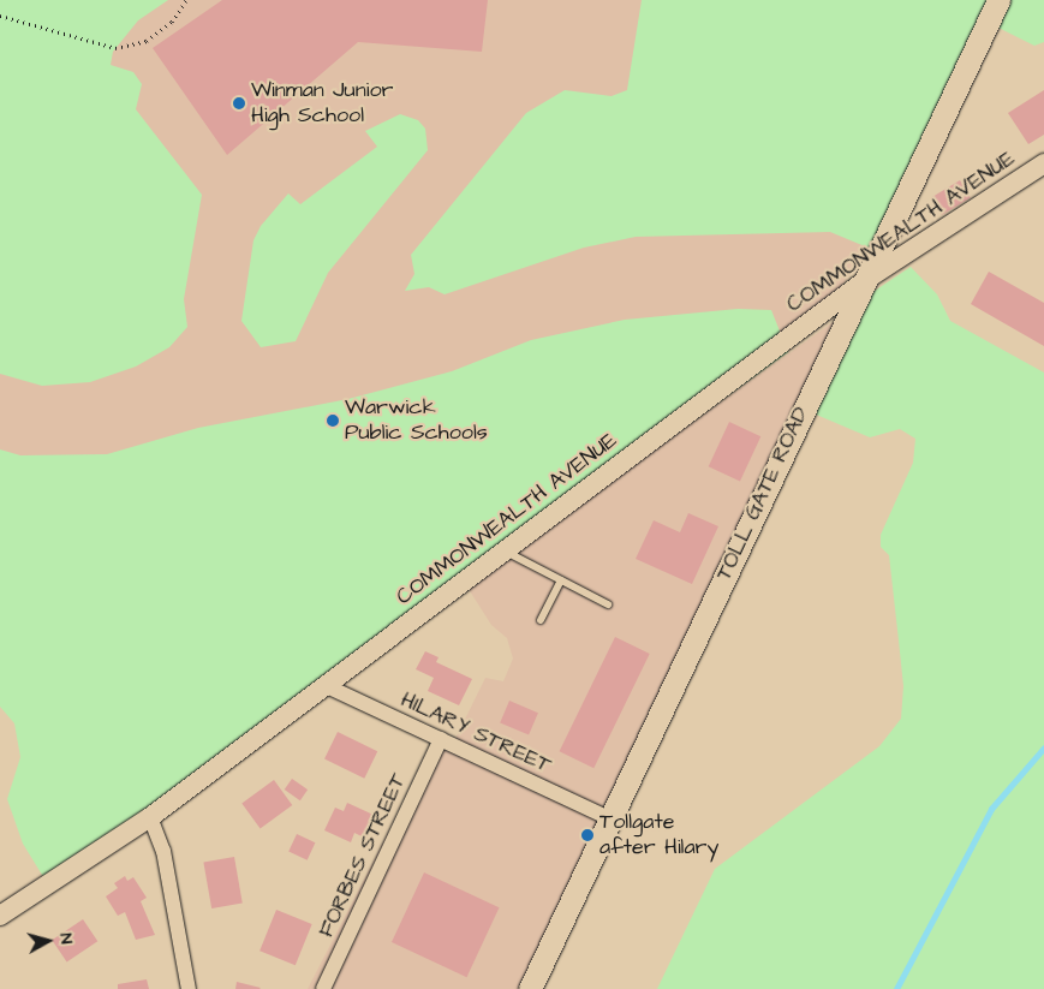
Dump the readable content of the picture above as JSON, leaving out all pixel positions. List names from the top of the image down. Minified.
{"streets":{"main road":["TOLL GATE ROAD"],"street":["COMMONWEALTH AVENUE","HILARY STREET","FORBES STREET"]},"crossings":[["COMMONWEALTH AVENUE","TOLL GATE ROAD"],["COMMONWEALTH AVENUE","HILARY STREET"],["TOLL GATE ROAD","HILARY STREET"],["HILARY STREET","FORBES STREET"]],"places":["Winman Junior High School","Warwick Public Schools","Tollgate after Hilary"],"north":"right"}
